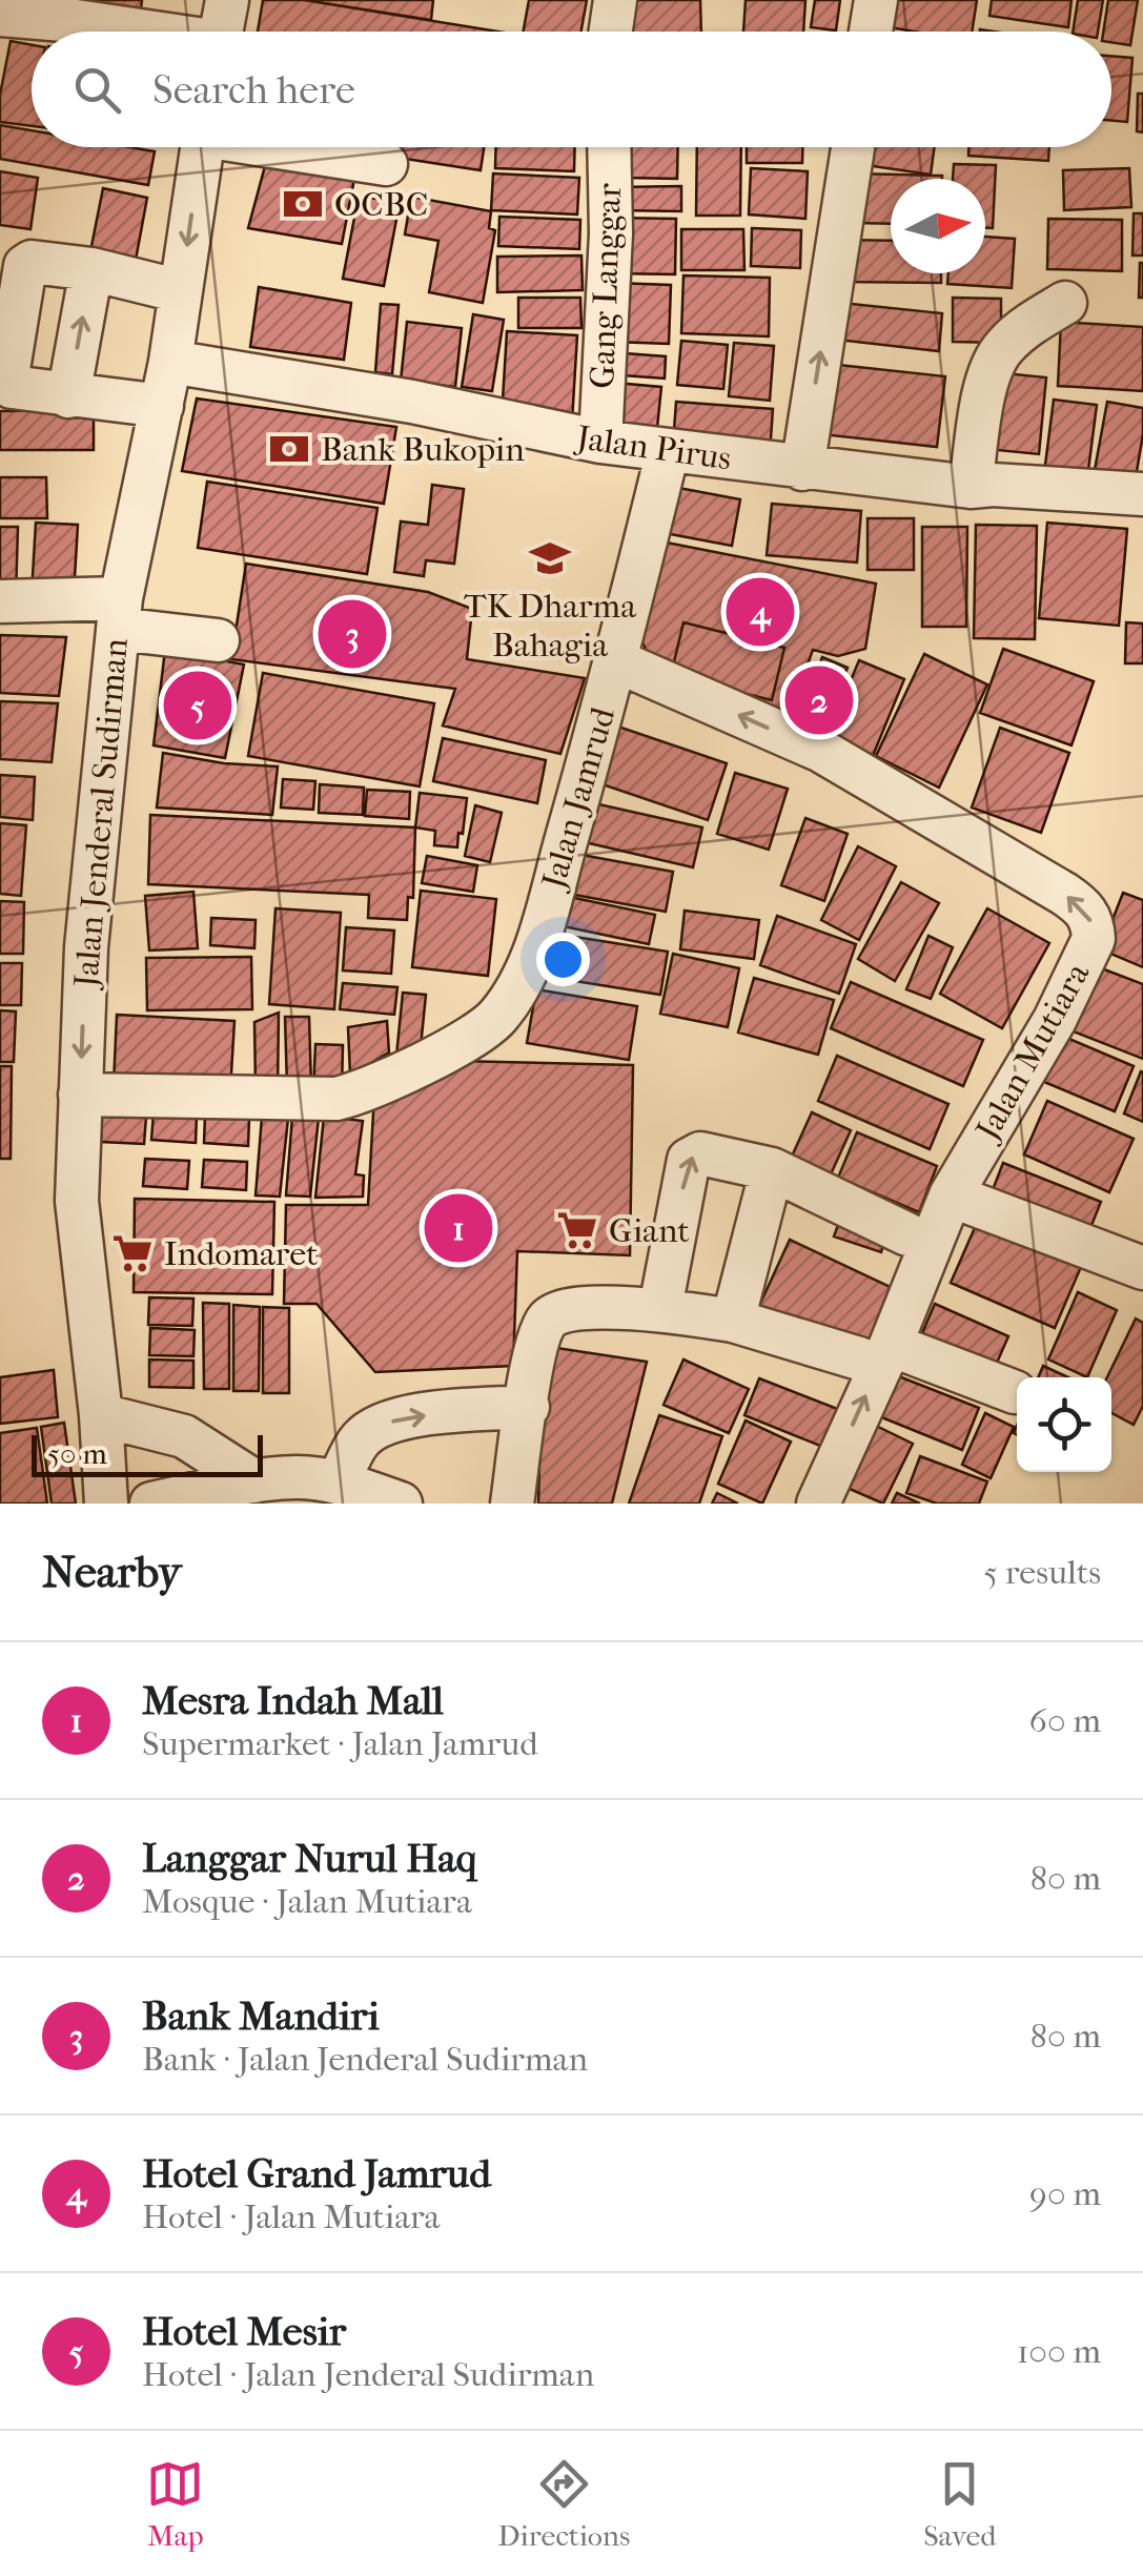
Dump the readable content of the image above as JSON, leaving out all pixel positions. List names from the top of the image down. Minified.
{"streets":{"street":["Gang Langgar","Jalan Pirus","Jalan Jamrud","Jalan Jenderal Sudirman","Jalan Mutiara"]},"crossings":[["Gang Langgar","Jalan Pirus"],["Jalan Pirus","Jalan Jamrud"],["Jalan Pirus","Jalan Jenderal Sudirman"],["Jalan Jamrud","Jalan Jenderal Sudirman"],["Jalan Jamrud","Jalan Mutiara"]],"one_way":["Jalan Jenderal Sudirman"],"places":{"bank":["OCBC","Bank Bukopin"],"school or university":["TK Dharma Bahagia"],"supermarket":["Giant","Indomaret"]},"scale_bar":"50 m","north":"right","page":{"search":"Search here","pins":["4","3","2","5","1"],"scale":"50 m","heading":["Nearby","5 results"],"list":[{"mark":"1","name":"Mesra Indah Mall","note":"Supermarket · Jalan Jamrud","value":"60 m"},{"mark":"2","name":"Langgar Nurul Haq","note":"Mosque · Jalan Mutiara","value":"80 m"},{"mark":"3","name":"Bank Mandiri","note":"Bank · Jalan Jenderal Sudirman","value":"80 m"},{"mark":"4","name":"Hotel Grand Jamrud","note":"Hotel · Jalan Mutiara","value":"90 m"},{"mark":"5","name":"Hotel Mesir","note":"Hotel · Jalan Jenderal Sudirman","value":"100 m"}],"nav":["Map","Directions","Saved"]}}
